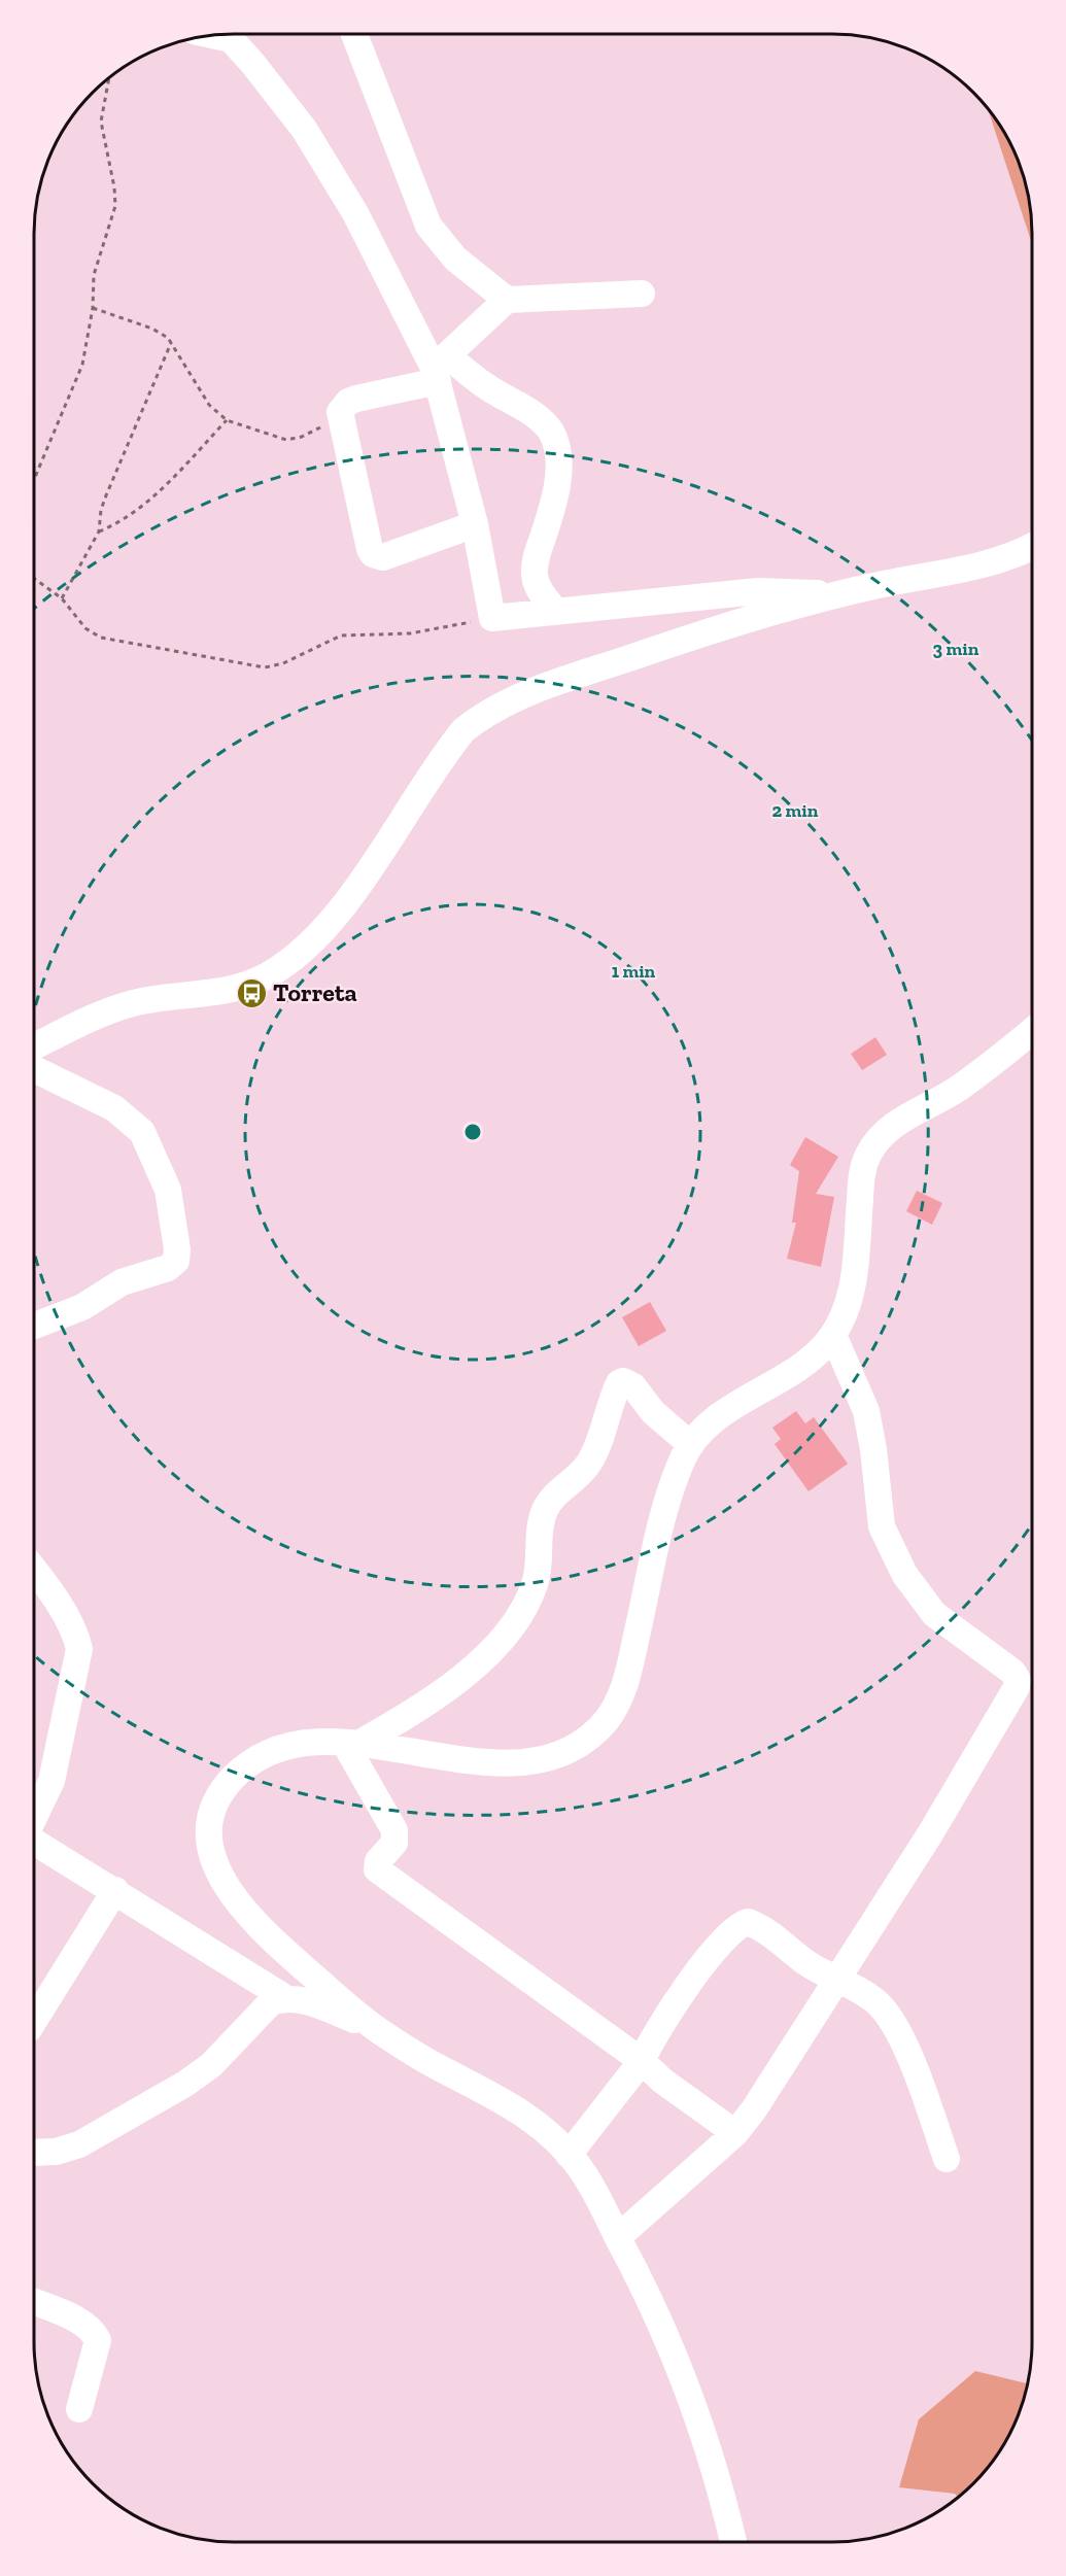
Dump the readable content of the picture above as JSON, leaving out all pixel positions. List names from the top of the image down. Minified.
{"places":{"bus stop":["Torreta"]},"rings":["3 min","2 min","1 min"]}
